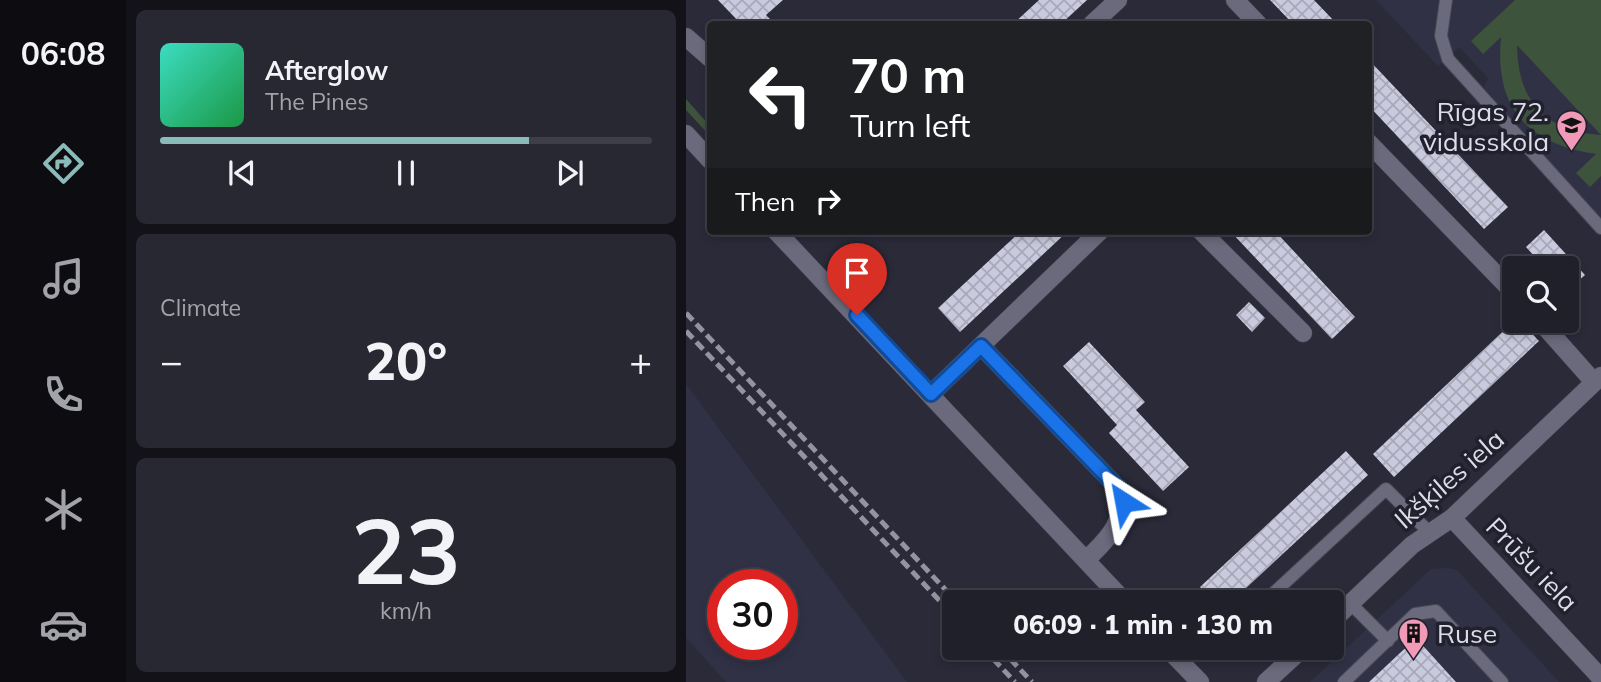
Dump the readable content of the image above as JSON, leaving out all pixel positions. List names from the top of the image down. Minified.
{"streets":{"street":["Ikšķiles iela","Prūšu iela"]},"crossings":[["Ikšķiles iela","Prūšu iela"]],"places":{"school or university":["Rīgas 72. vidusskola"],"building":["Ruse"]},"page":{"tabs":"06:08","turn":["70 m","Turn left"],"song":["Afterglow","The Pines"],"then":"Then","tile":["Climate",["23","km/h"]],"heat":["−","20°","+"],"limit":"30","trip":"06:09 · 1 min · 130 m"}}
